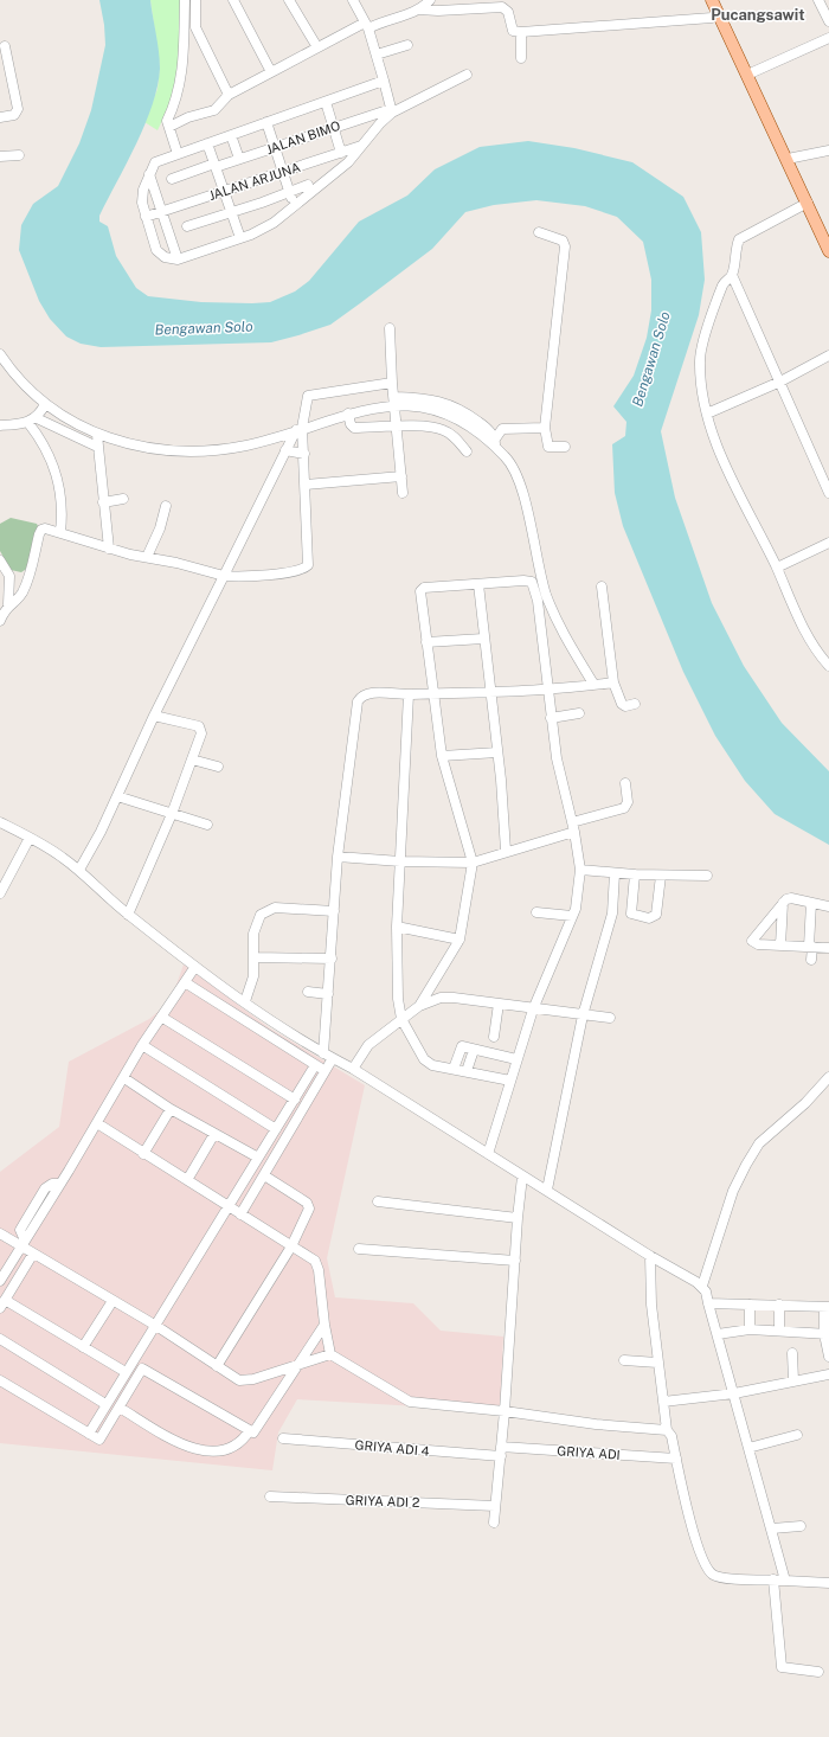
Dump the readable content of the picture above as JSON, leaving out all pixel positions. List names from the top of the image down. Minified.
{"streets":{"street":["JALAN BIMO","JALAN ARJUNA","GRIYA ADI 4","GRIYA ADI","GRIYA ADI 2"]},"crossings":[["GRIYA ADI 4","GRIYA ADI"]],"districts":["Pucangsawit"],"water":["Bengawan Solo"]}
